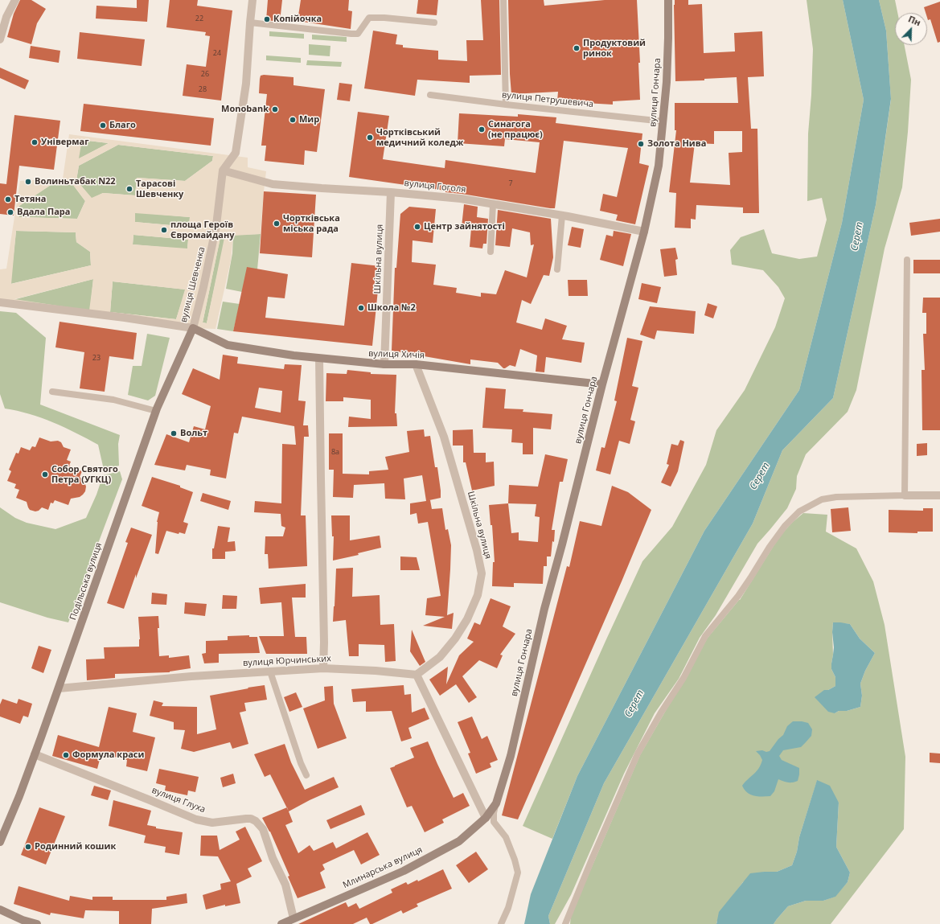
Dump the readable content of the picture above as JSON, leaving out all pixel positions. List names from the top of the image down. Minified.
{"streets":{"street":["вулиця Гончара","вулиця Гоголя","Шкільна вулиця","вулиця Шевченка","вулиця Хичія","Подільська вулиця","вулиця Юрчинських","вулиця Глуха","Млинарська вулиця"],"lane":["вулиця Петрушевича"]},"crossings":[["вулиця Гончара","вулиця Петрушевича"],["вулиця Гончара","вулиця Гоголя"],["вулиця Гончара","вулиця Хичія"],["вулиця Гончара","Млинарська вулиця"],["вулиця Гоголя","Шкільна вулиця"],["вулиця Гоголя","вулиця Шевченка"],["Шкільна вулиця","вулиця Хичія"],["Шкільна вулиця","вулиця Юрчинських"],["вулиця Шевченка","вулиця Хичія"],["вулиця Шевченка","Подільська вулиця"],["вулиця Хичія","Подільська вулиця"],["Подільська вулиця","вулиця Юрчинських"],["Подільська вулиця","вулиця Глуха"],["вулиця Глуха","Млинарська вулиця"]],"water":["Серет"],"places":["Копійочка","Продуктовий ринок","Monobank","Мир","Благо","Синагога (не працює)","Чортківський медичний коледж","Універмаг","Золота Нива","Волиньтабак N22","Тарасові Шевченку","Тетяна","Вдала Пара","Чортківська міська рада","Центр зайнятості","площа Героїв Євромайдану","Школа №2","Вольт","Собор Святого Петра (УГКЦ)","Формула краси","Родинний кошик"],"house_numbers":["22","24","26","28","7","23","8а"],"north":"top right"}
